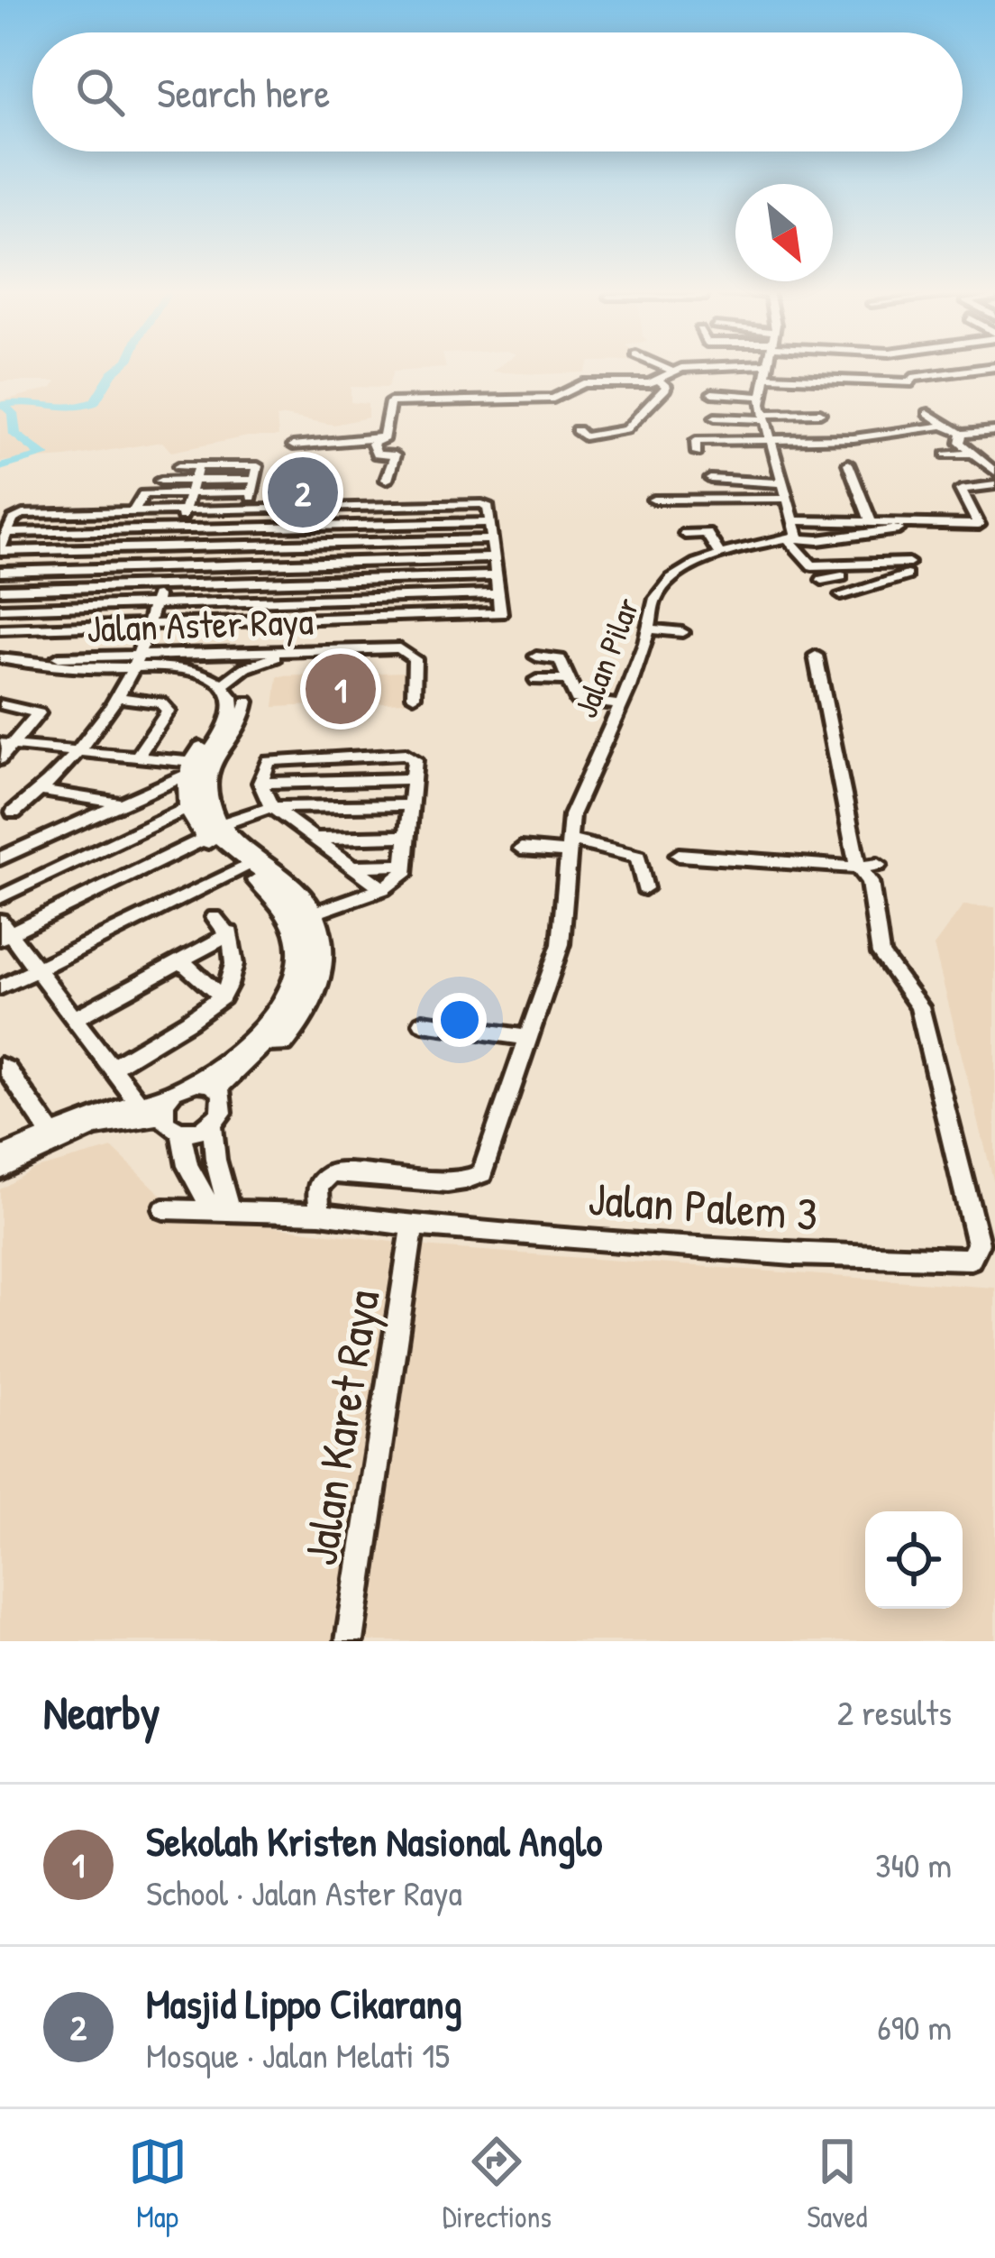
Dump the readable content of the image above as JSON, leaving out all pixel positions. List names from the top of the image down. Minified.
{"streets":{"street":["Jalan Aster Raya","Jalan Pilar","Jalan Palem 3","Jalan Karet Raya"]},"crossings":[["Jalan Palem 3","Jalan Karet Raya"]],"north":"bottom right","page":{"search":"Search here","pins":["2","1"],"heading":["Nearby","2 results"],"list":[{"mark":"1","name":"Sekolah Kristen Nasional Anglo","note":"School · Jalan Aster Raya","value":"340 m"},{"mark":"2","name":"Masjid Lippo Cikarang","note":"Mosque · Jalan Melati 15","value":"690 m"}],"nav":["Map","Directions","Saved"]}}
